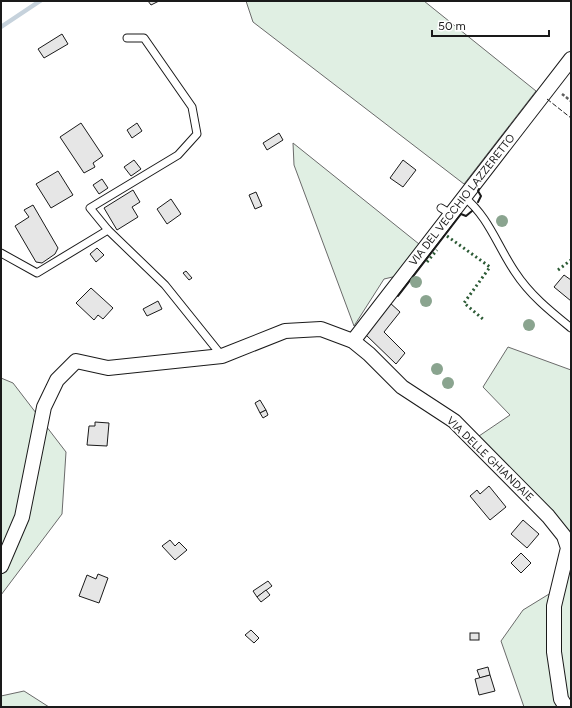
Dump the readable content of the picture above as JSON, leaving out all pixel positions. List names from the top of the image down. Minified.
{"streets":{"street":["VIA DEL VECCHIO LAZZERETTO","VIA DELLE GHIANDAIE"]},"crossings":[["VIA DEL VECCHIO LAZZERETTO","VIA DELLE GHIANDAIE"]],"scale_bar":"50 m"}
